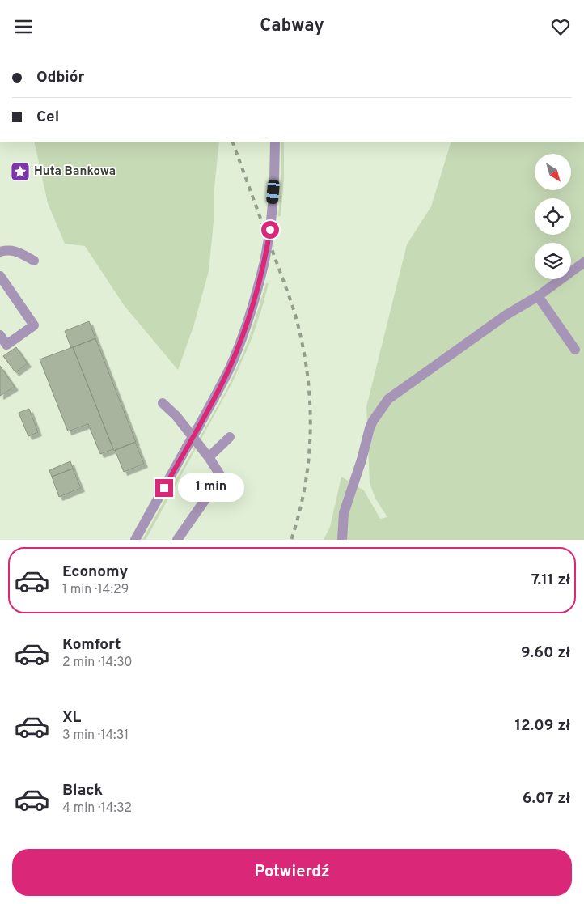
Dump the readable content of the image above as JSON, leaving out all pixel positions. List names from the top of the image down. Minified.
{"places":{"place":["Huta Bankowa"]},"north":"bottom right","page":{"header":"Cabway","banner":["Odbiór","Cel"],"bubble":"1 min","list":[{"name":"Economy","note":"1 min · 14:29","value":"7.11 zł"},{"name":"Komfort","note":"2 min · 14:30","value":"9.60 zł"},{"name":"XL","note":"3 min · 14:31","value":"12.09 zł"},{"name":"Black","note":"4 min · 14:32","value":"6.07 zł"}],"buttons":"Potwierdź"}}
